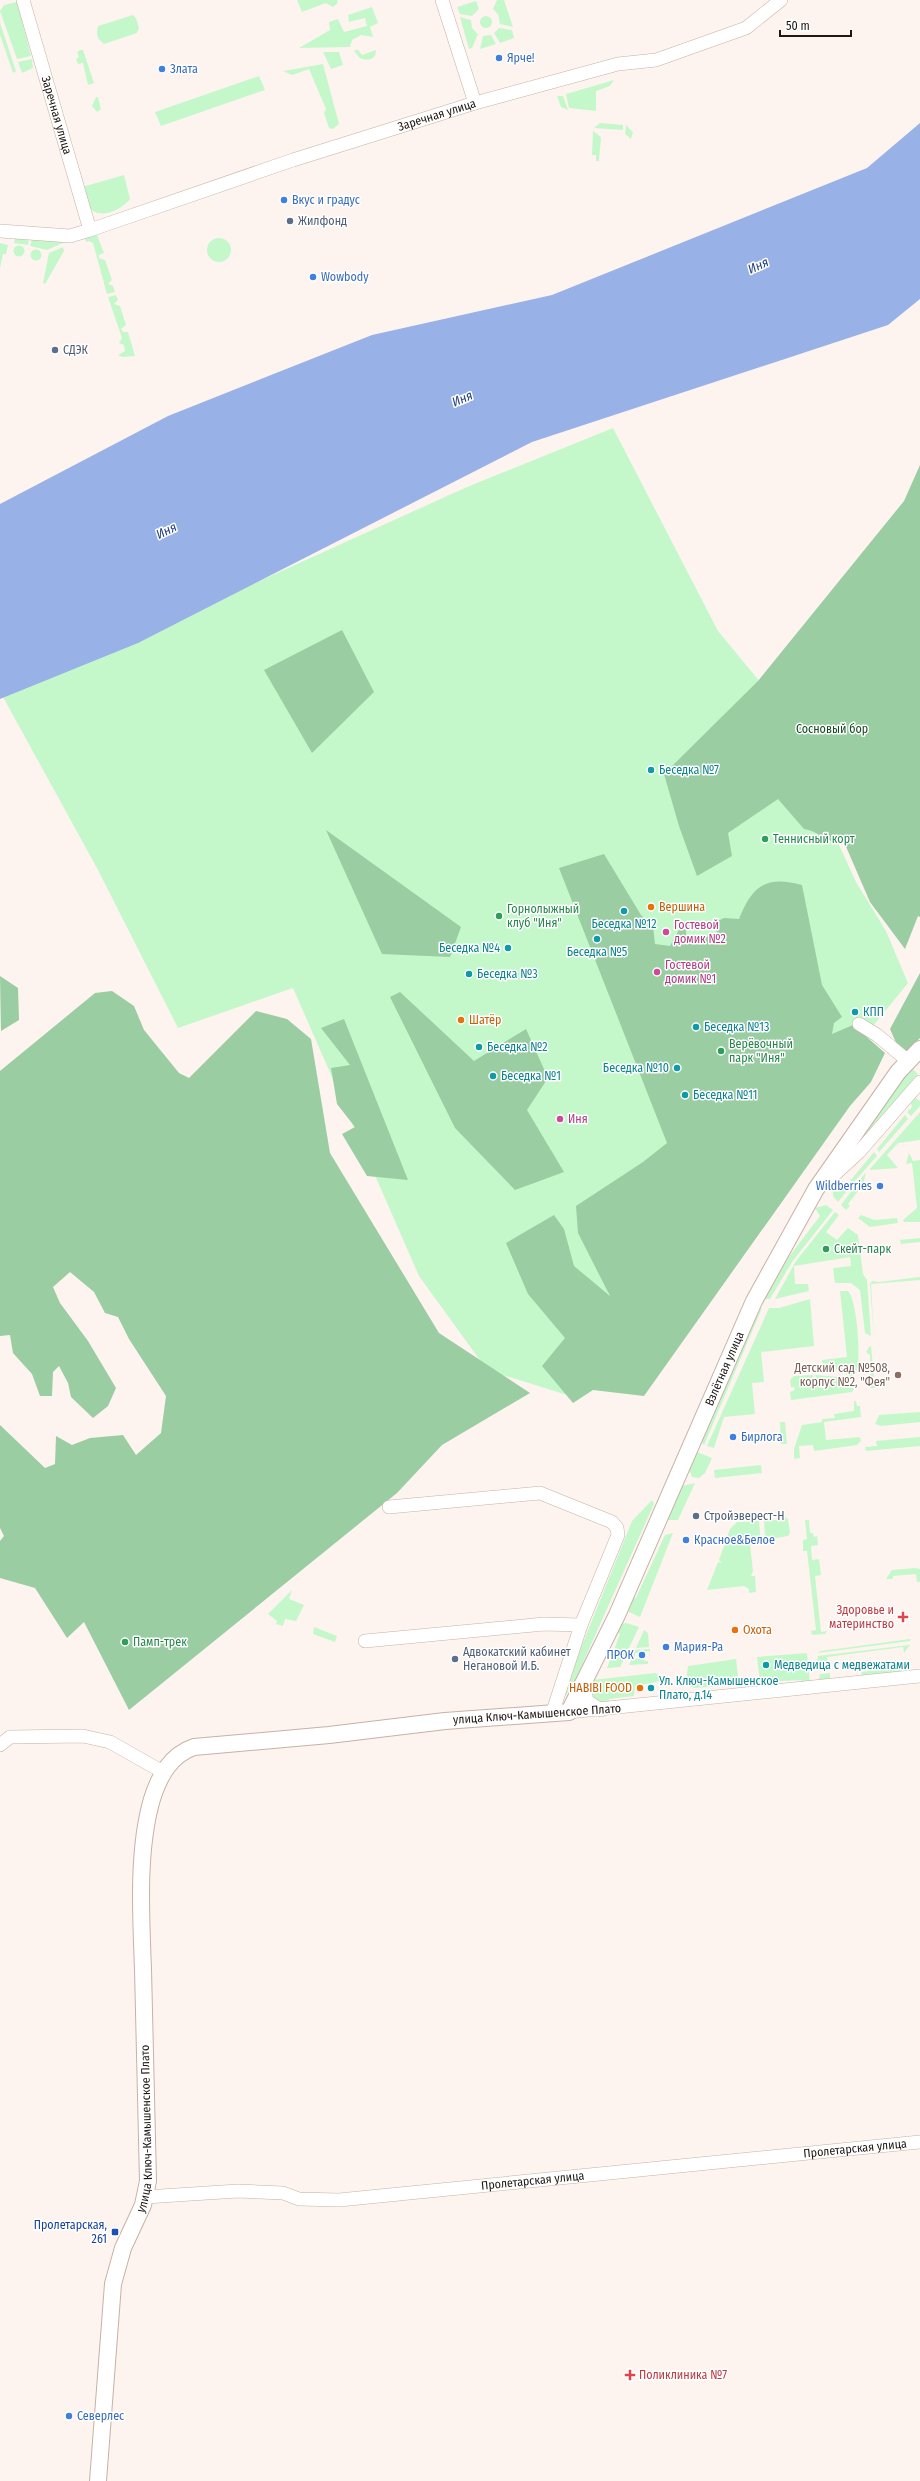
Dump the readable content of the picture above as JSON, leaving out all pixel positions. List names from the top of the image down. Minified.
{"streets":{"main road":["Взлётная улица","улица Ключ-Камышенское Плато"],"street":["Заречная улица","Пролетарская улица"]},"crossings":[["Взлётная улица","улица Ключ-Камышенское Плато"],["улица Ключ-Камышенское Плато","Пролетарская улица"]],"water":["Иня"],"parks":["Сосновый бор"],"places":{"other":["Ярче!","Злата","Вкус и градус","Жилфонд","Wowbody","СДЭК","Беседка №7","Теннисный корт","Вершина","Беседка №12","Горнолыжный клуб \"Иня\"","Гостевой домик №2","Беседка №5","Беседка №4","Гостевой домик №1","Беседка №3","КПП","Шатёр","Беседка №13","Беседка №2","Верёвочный парк \"Иня\"","Беседка №10","Беседка №1","Беседка №11","Иня","Wildberries","Скейт-парк","Детский сад №508, корпус №2, \"Фея\"","Бирлога","Стройэверест-Н","Красное&Белое","Охота","Памп-трек","Мария-Ра","ПРОК","Адвокатский кабинет Негановой И.Б.","Медведица с медвежатами","HABIBI FOOD","Ул. Ключ-Камышенское Плато, д.14","Северлес"],"health":["Здоровье и материнство","Поликлиника №7"],"transit":["Пролетарская, 261"]},"scale_bar":"50 m"}
